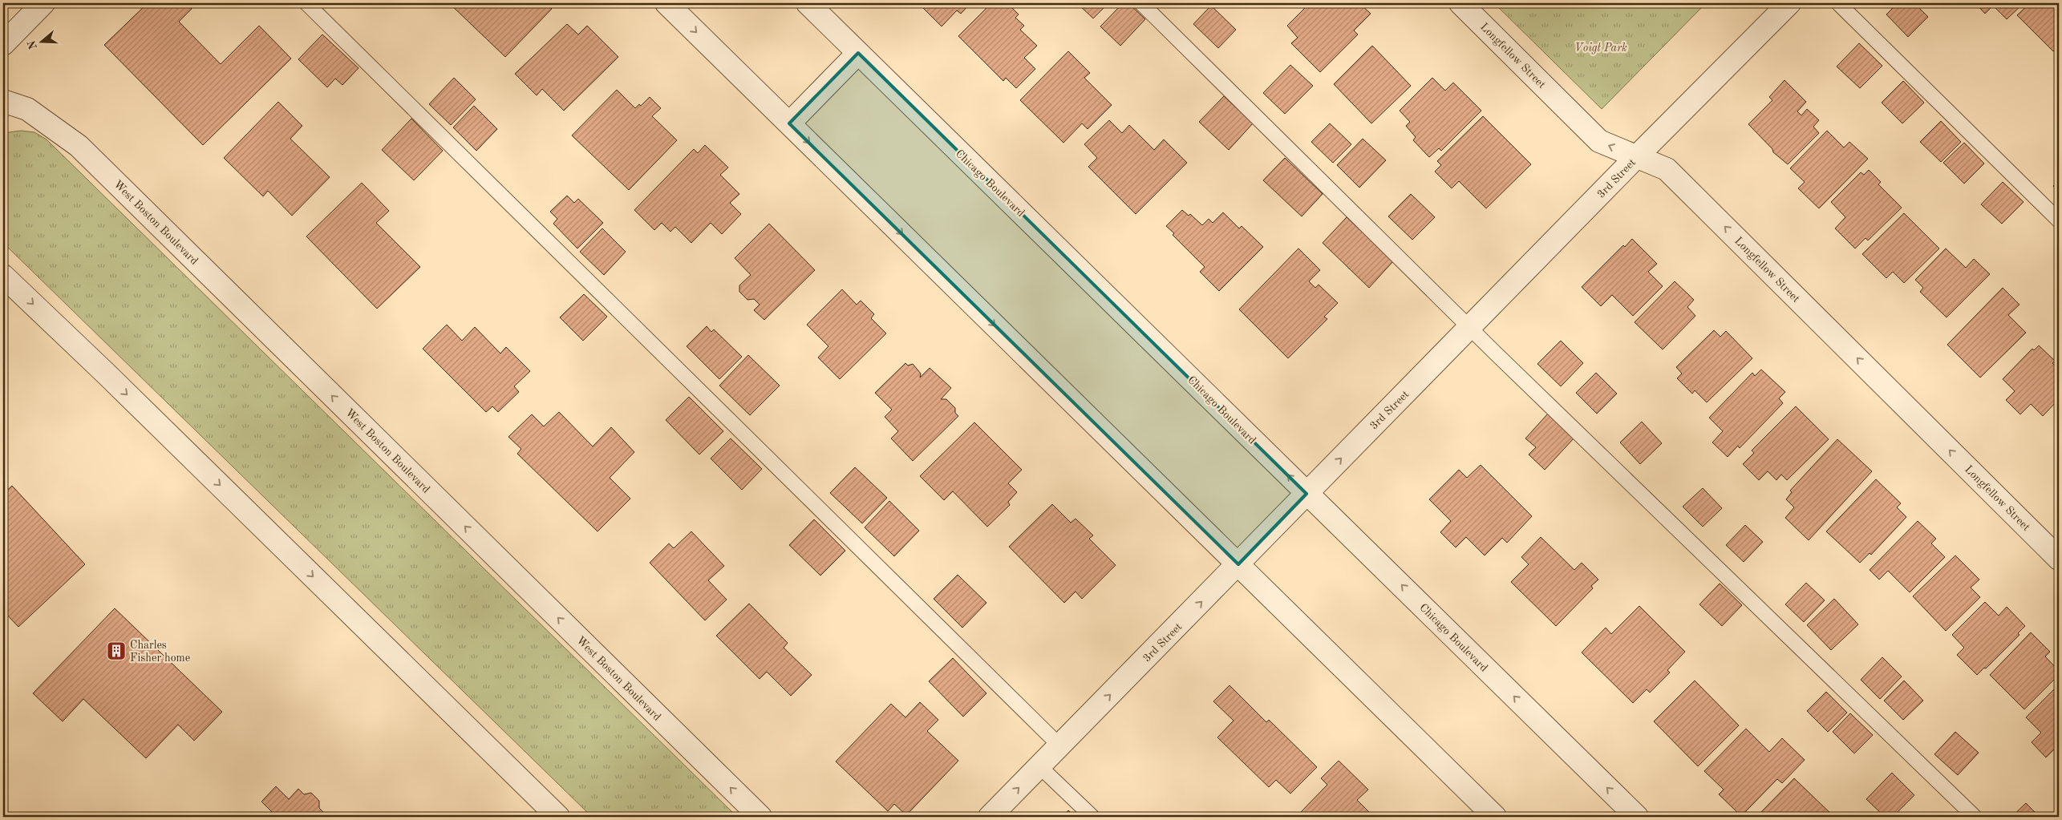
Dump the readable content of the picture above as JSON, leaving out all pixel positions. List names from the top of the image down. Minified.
{"streets":{"street":["Longfellow Street","3rd Street","Chicago Boulevard","West Boston Boulevard"]},"crossings":[["Longfellow Street","3rd Street"],["3rd Street","Chicago Boulevard"]],"one_way":["Longfellow Street","3rd Street"],"parks":["Voigt Park"],"places":{"building":["Charles Fisher home"]},"north":"left"}
